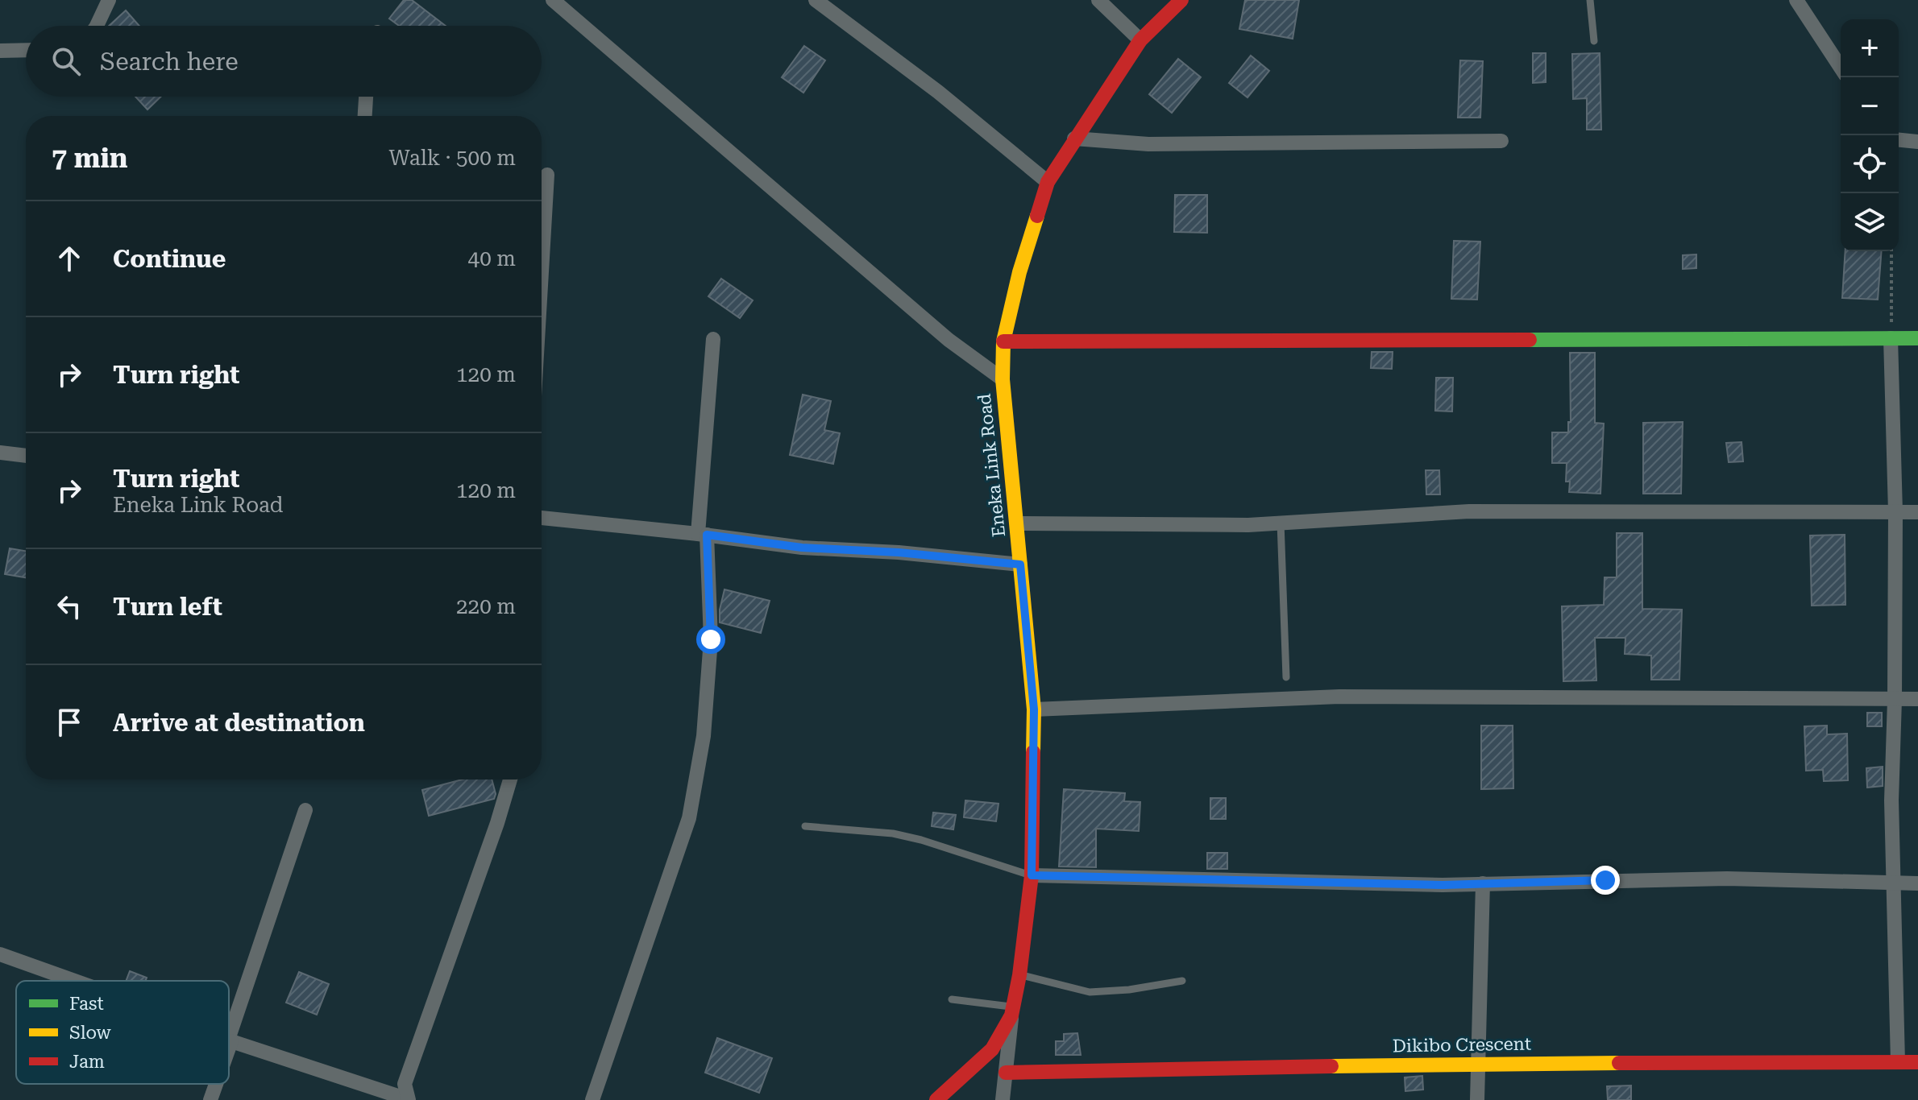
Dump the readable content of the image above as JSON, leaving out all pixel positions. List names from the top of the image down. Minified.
{"streets":{"street":["Eneka Link Road","Dikibo Crescent"]},"legend":["Fast","Slow","Jam"],"page":{"map_buttons":["+","−"],"search":"Search here","heading":["7 min","Walk · 500 m"],"list":[["Continue","40 m"],["Turn right","120 m"],["Turn right","Eneka Link Road","120 m"],["Turn left","220 m"],"Arrive at destination"]}}
